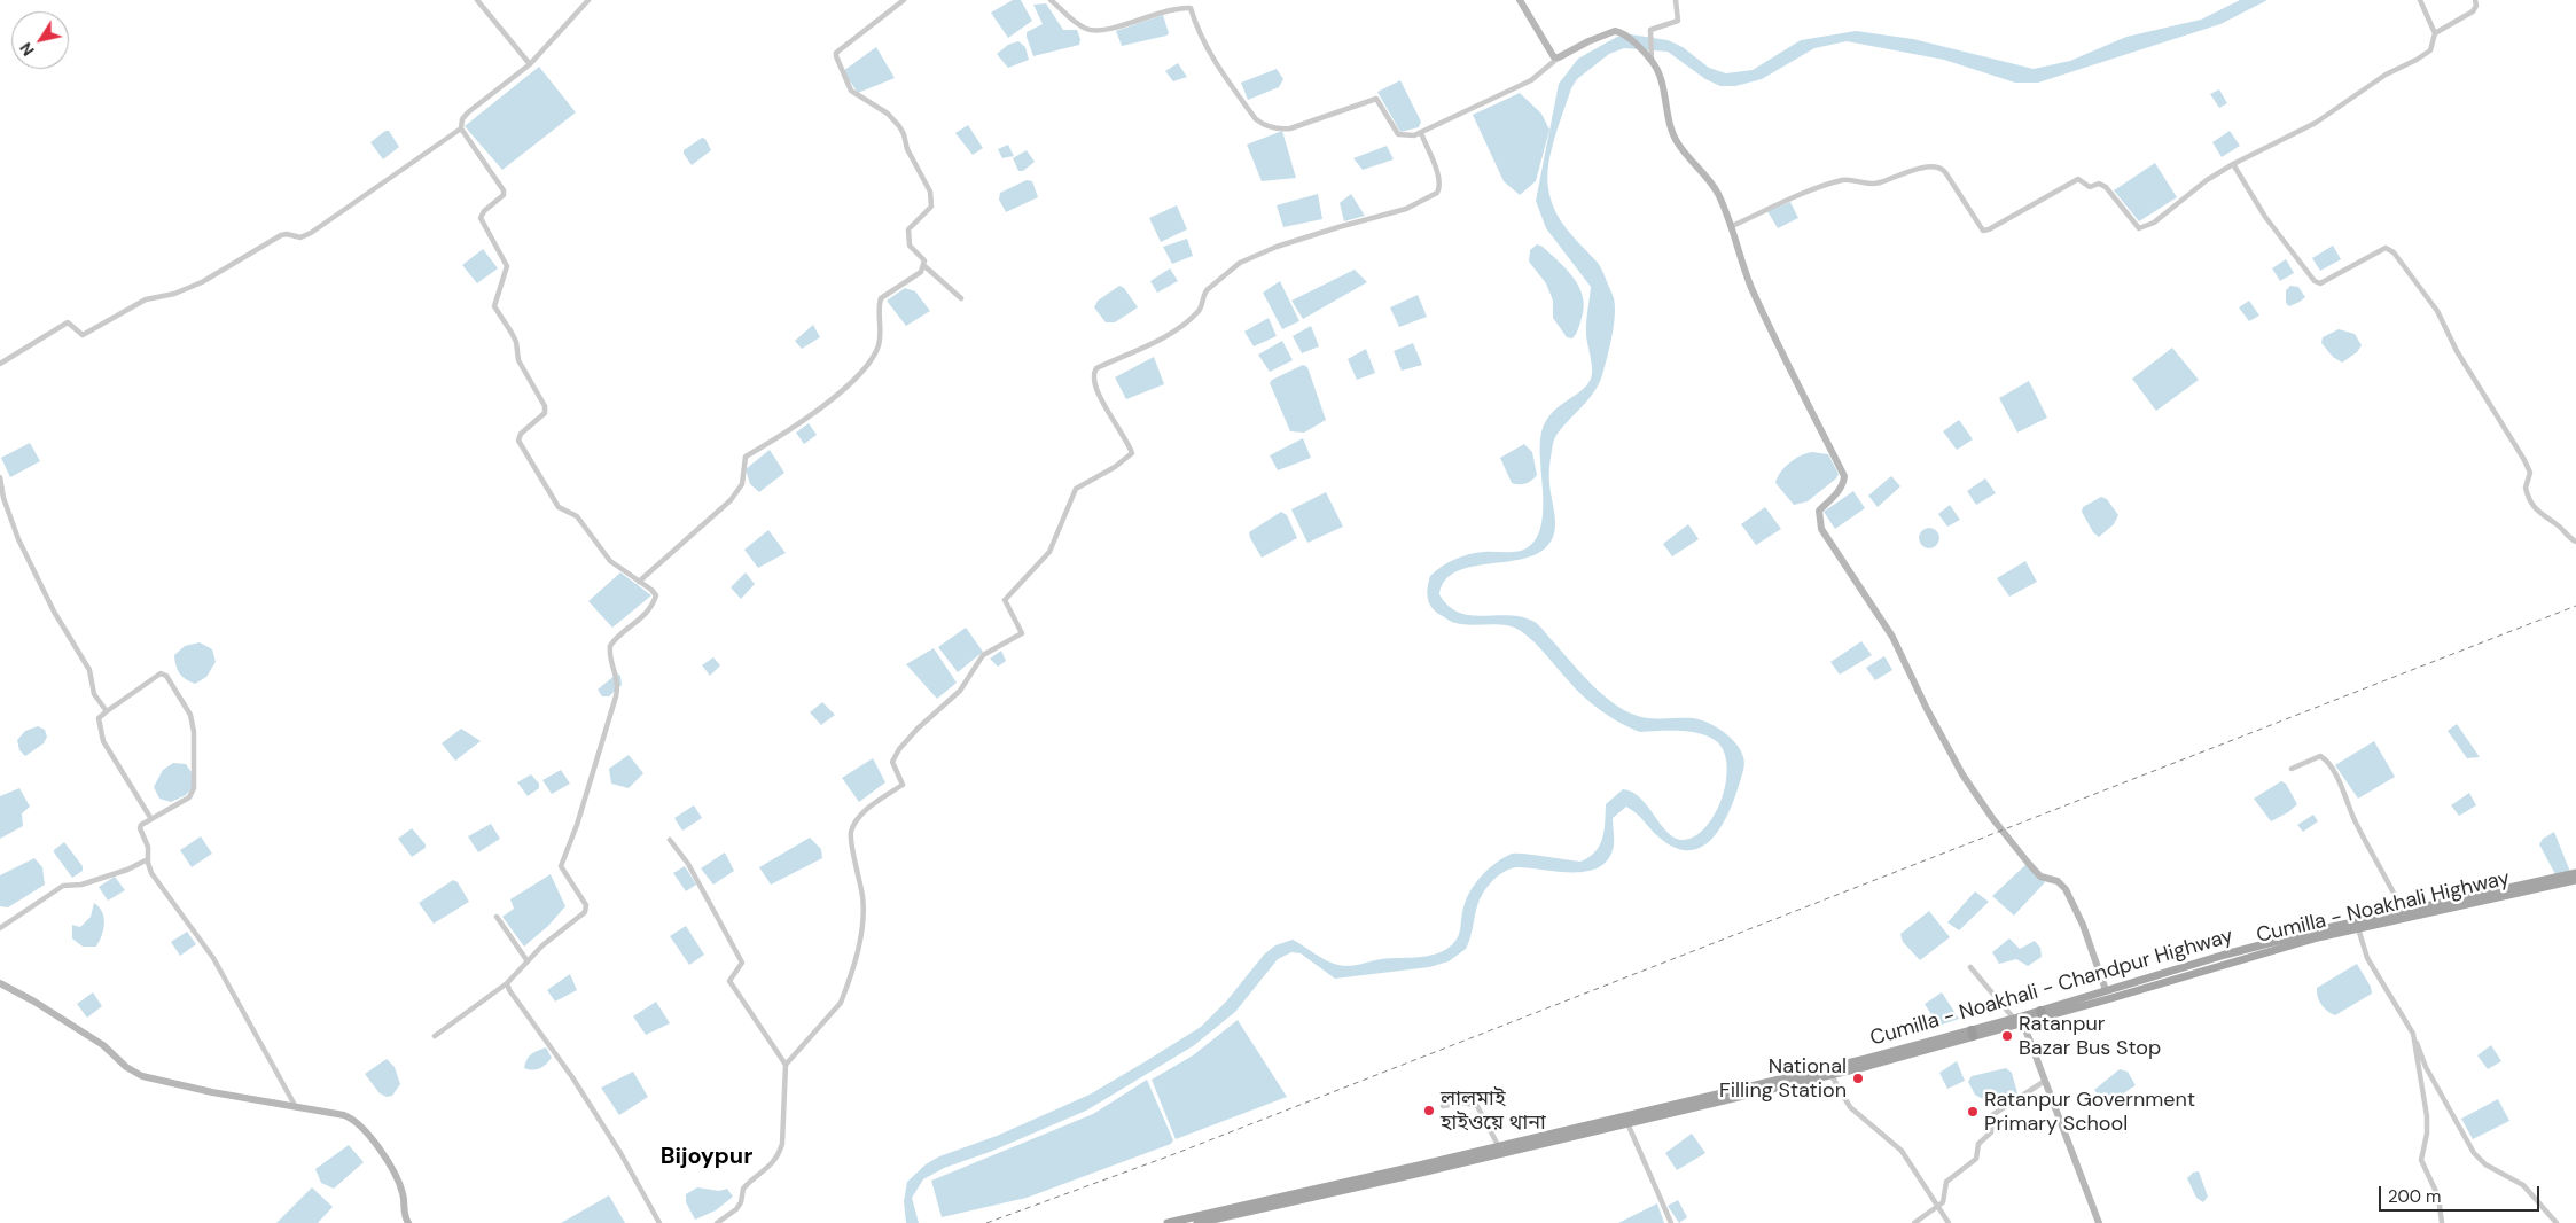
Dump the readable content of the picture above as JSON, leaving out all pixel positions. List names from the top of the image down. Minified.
{"streets":{"main road":["Cumilla - Noakhali Highway","Cumilla - Noakhali - Chandpur Highway"]},"crossings":[["Cumilla - Noakhali Highway","Cumilla - Noakhali - Chandpur Highway"]],"districts":["Bijoypur"],"places":["Ratanpur Bazar Bus Stop","National Filling Station","লালমাই হাইওয়ে থানা","Ratanpur Government Primary School"],"scale_bar":"200 m","north":"bottom left"}
